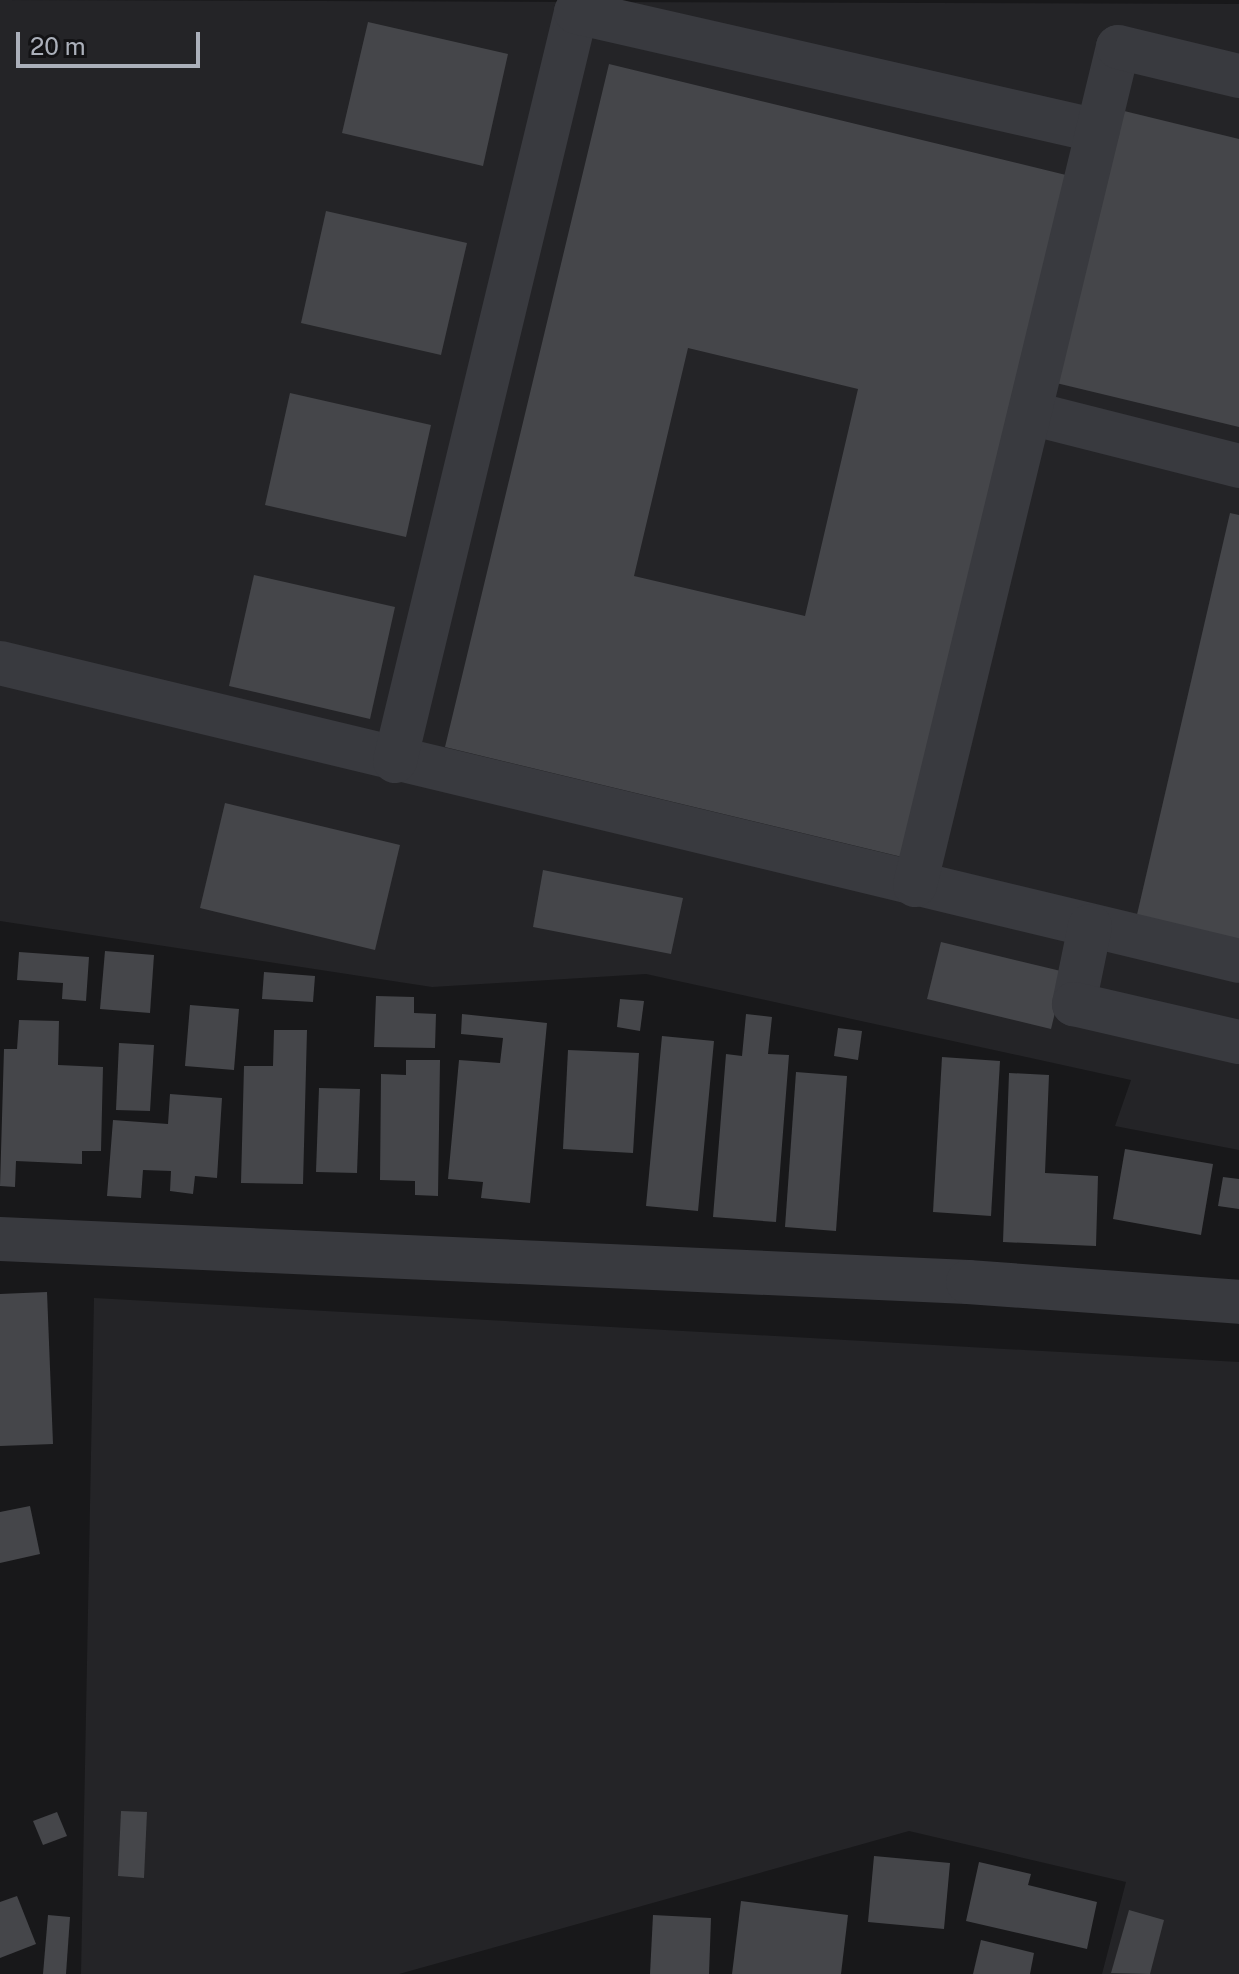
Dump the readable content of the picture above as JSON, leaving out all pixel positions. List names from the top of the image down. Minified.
{"scale_bar":"20 m"}
